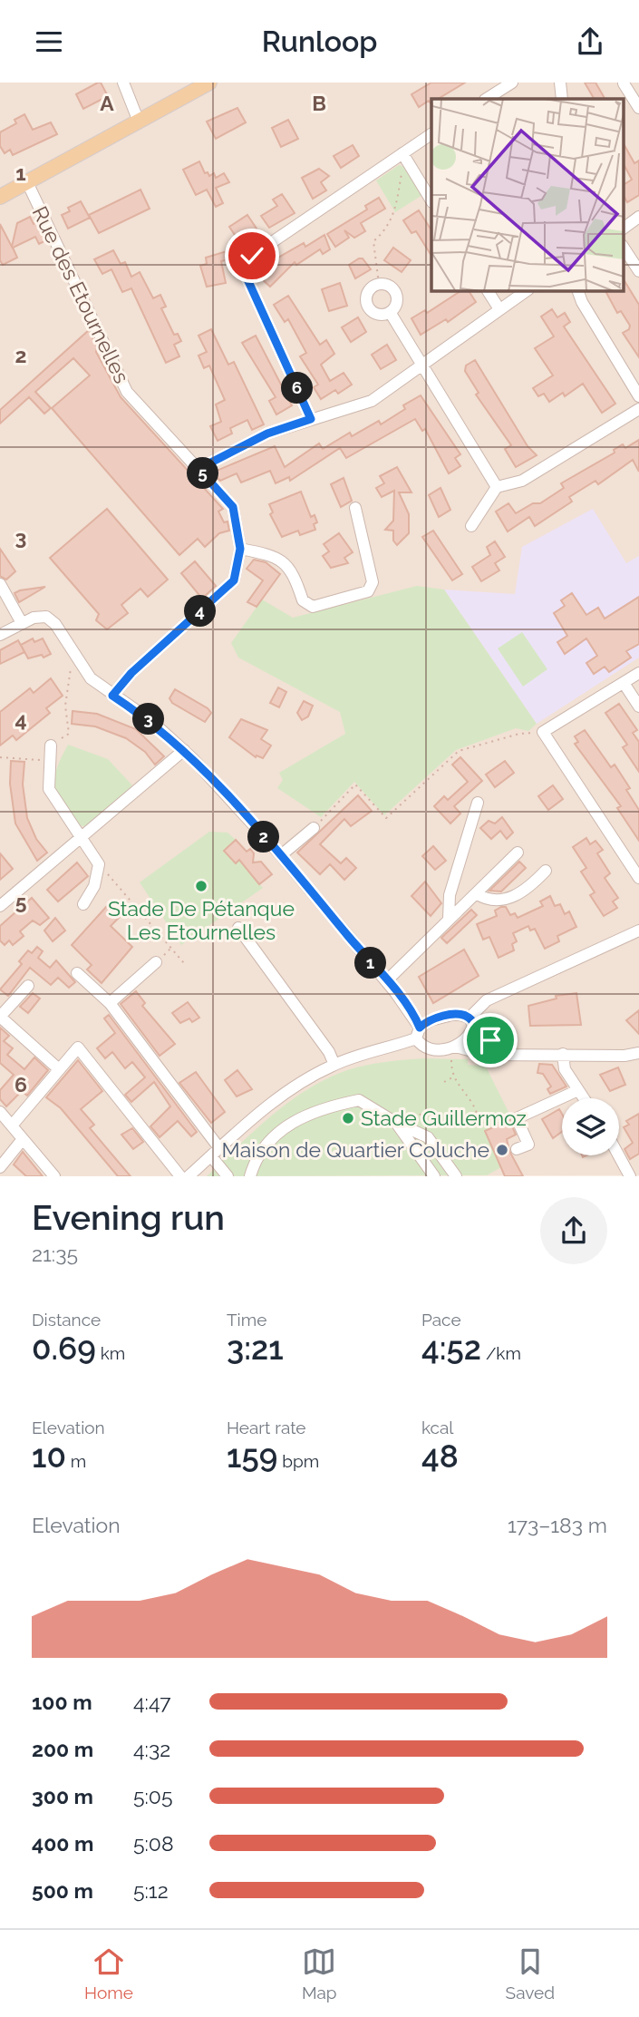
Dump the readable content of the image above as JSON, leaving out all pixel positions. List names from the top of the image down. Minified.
{"streets":{"street":["Rue des Etournelles"]},"places":["Stade De Pétanque Les Etournelles","Stade Guillermoz","Maison de Quartier Coluche"],"page":{"header":"Runloop","pins":["6","5","4","3","2","1"],"heading":["Evening run","21:35"],"stats":[["Distance","0.69 km"],["Time","3:21"],["Pace","4:52 /km"],["Elevation","10 m"],["Heart rate","159 bpm"],["kcal","48"]],"chart":["Elevation","173–183 m"],"list":[{"name":"100 m","note":"4:47"},{"name":"200 m","note":"4:32"},{"name":"300 m","note":"5:05"},{"name":"400 m","note":"5:08"},{"name":"500 m","note":"5:12"}],"tabs":["Home","Map","Saved"]},"grid":{"columns":["A","B"],"rows":["1","2","3","4","5","6"]}}
